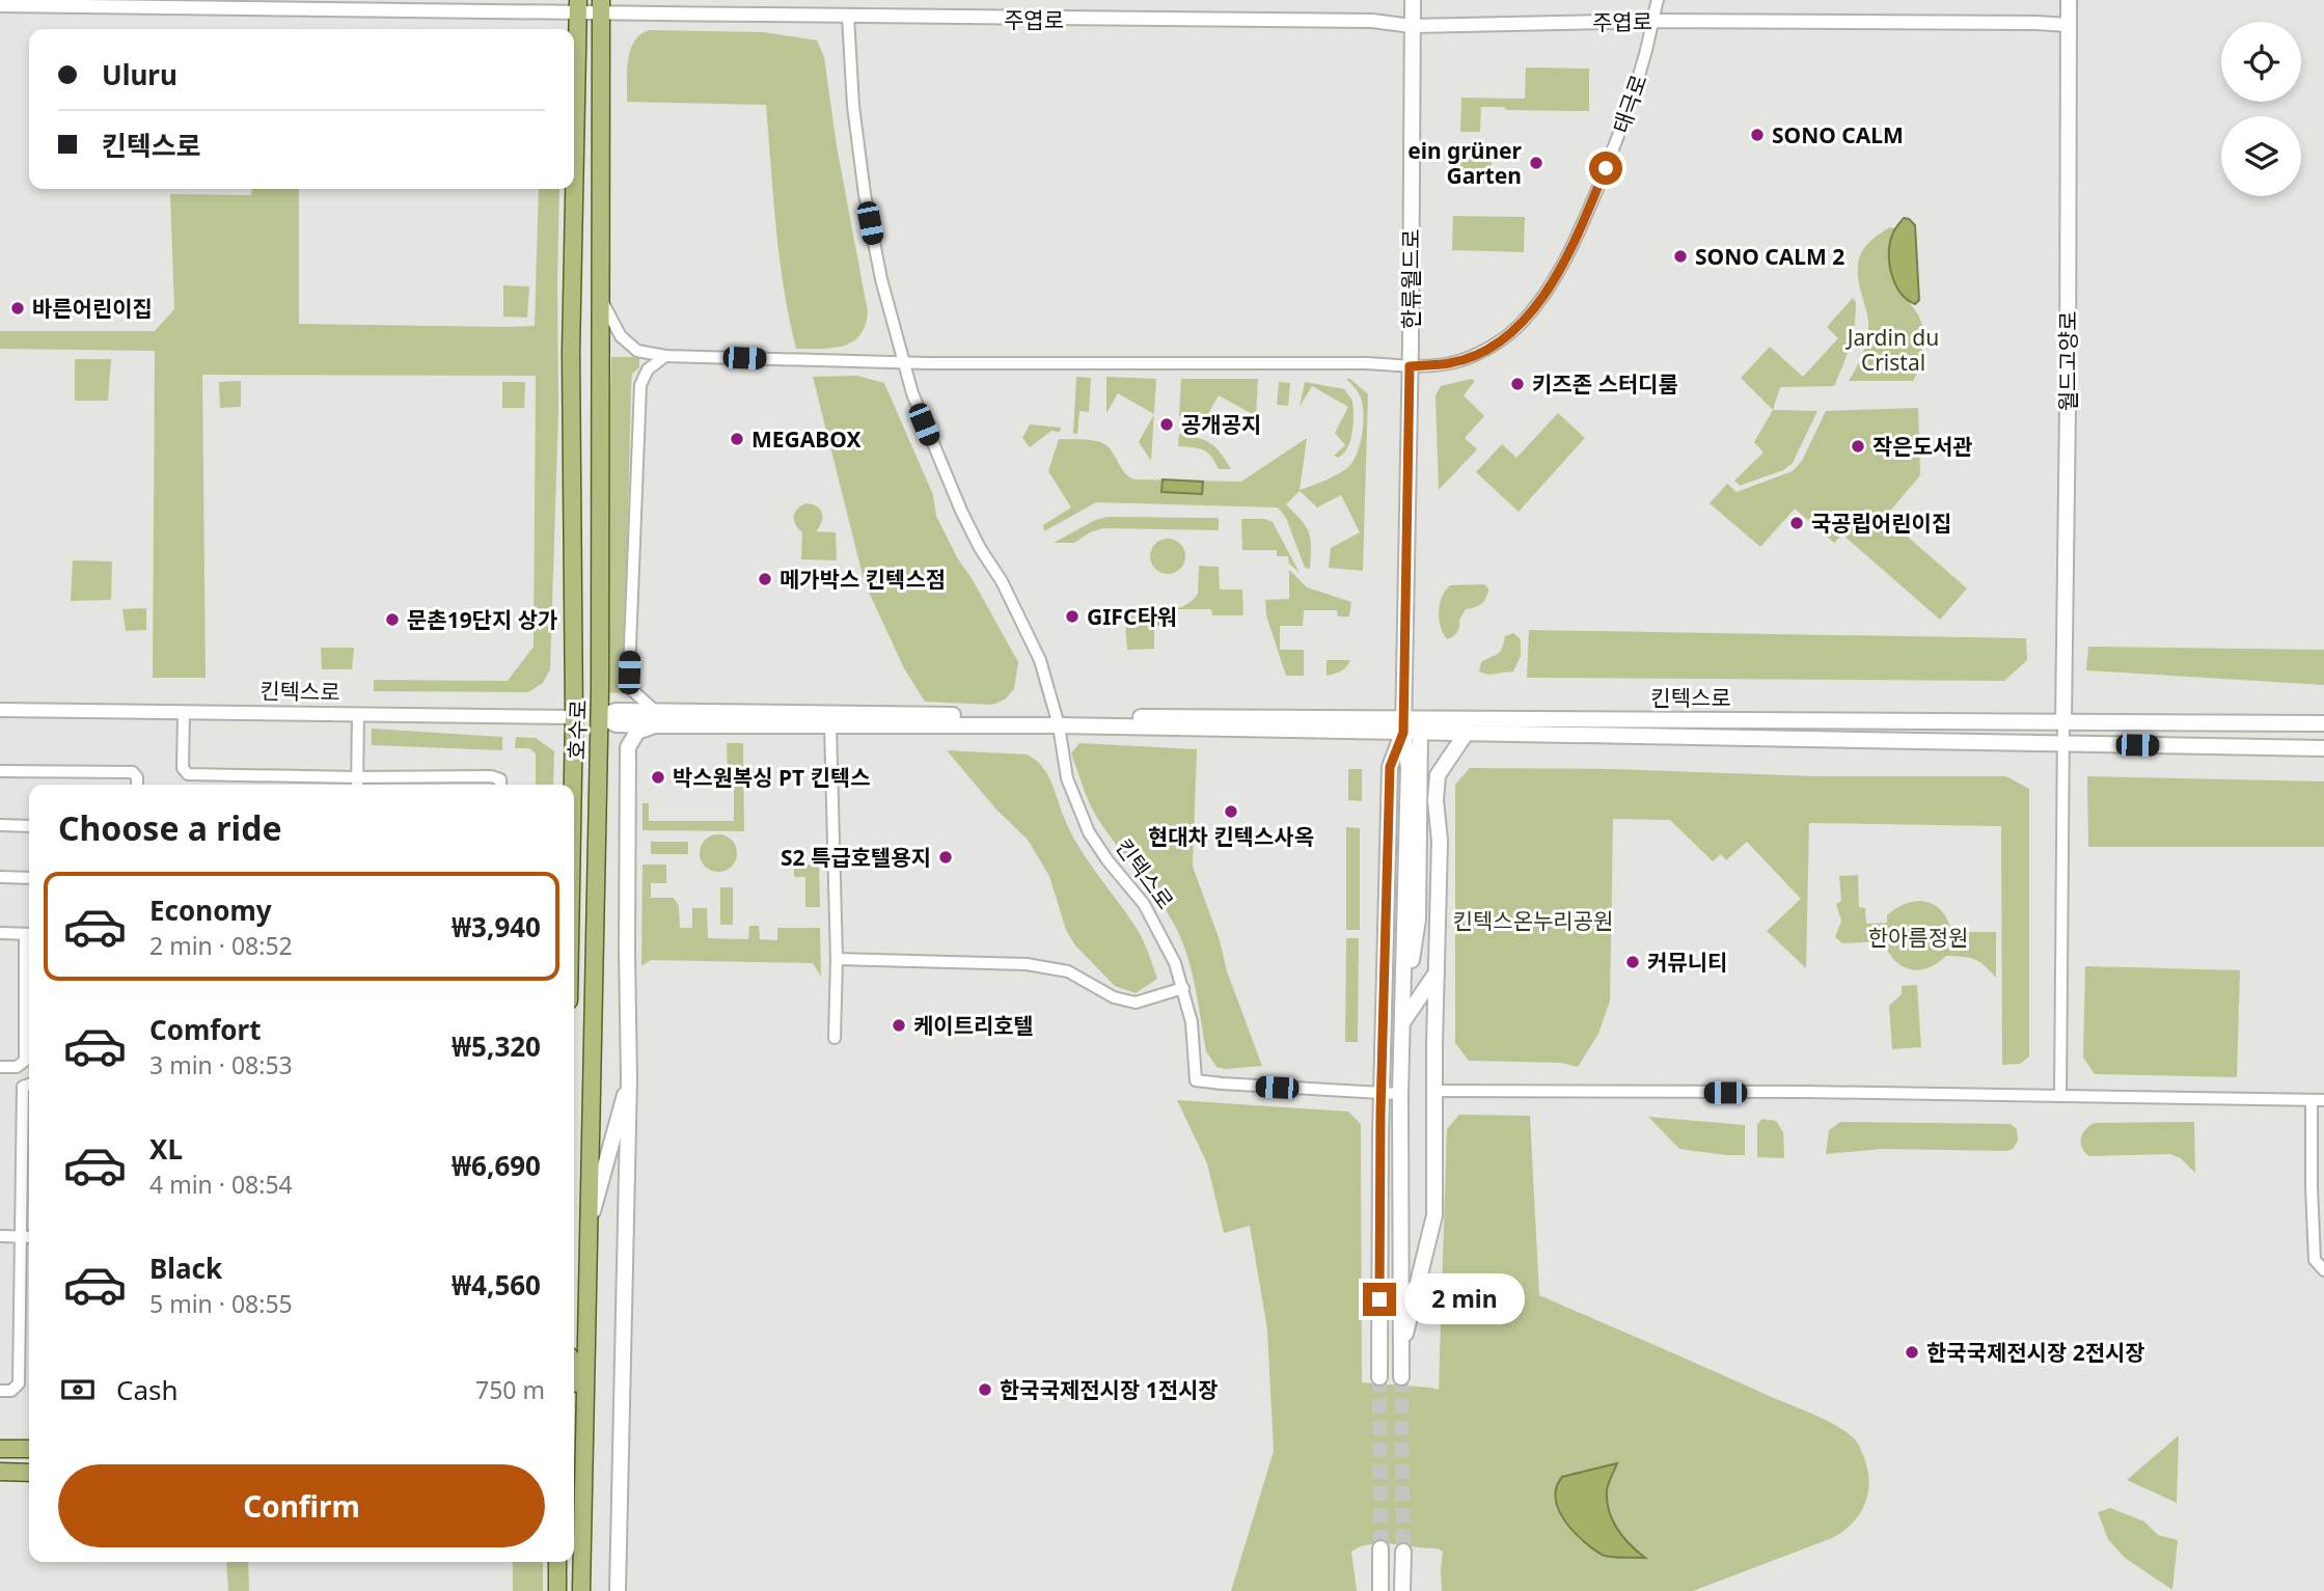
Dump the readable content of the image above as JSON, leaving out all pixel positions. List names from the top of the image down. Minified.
{"streets":{"main road":["한류월드로","월드고양로","킨텍스로","호수로"],"street":["주엽로","태극로"]},"crossings":[["주엽로","태극로"],["주엽로","한류월드로"],["주엽로","월드고양로"],["주엽로","호수로"],["태극로","한류월드로"],["태극로","호수로"],["한류월드로","킨텍스로"],["월드고양로","킨텍스로"],["킨텍스로","호수로"]],"parks":["Jardin du Cristal","킨텍스온누리공원","한아름정원"],"places":["SONO CALM","ein grüner Garten","SONO CALM 2","바른어린이집","키즈존 스터디룸","공개공지","MEGABOX","작은도서관","국공립어린이집","메가박스 킨텍스점","GIFC타워","문촌19단지 상가","박스원복싱 PT 킨텍스","현대차 킨텍스사옥","S2 특급호텔용지","커뮤니티","케이트리호텔","한국국제전시장 2전시장","한국국제전시장 1전시장"],"page":{"banner":["Uluru","킨텍스로"],"heading":"Choose a ride","list":[{"name":"Economy","note":"2 min · 08:52","value":"₩3,940"},{"name":"Comfort","note":"3 min · 08:53","value":"₩5,320"},{"name":"XL","note":"4 min · 08:54","value":"₩6,690"},{"name":"Black","note":"5 min · 08:55","value":"₩4,560"}],"bubble":"2 min","pay":["Cash","750 m"],"buttons":"Confirm"}}
